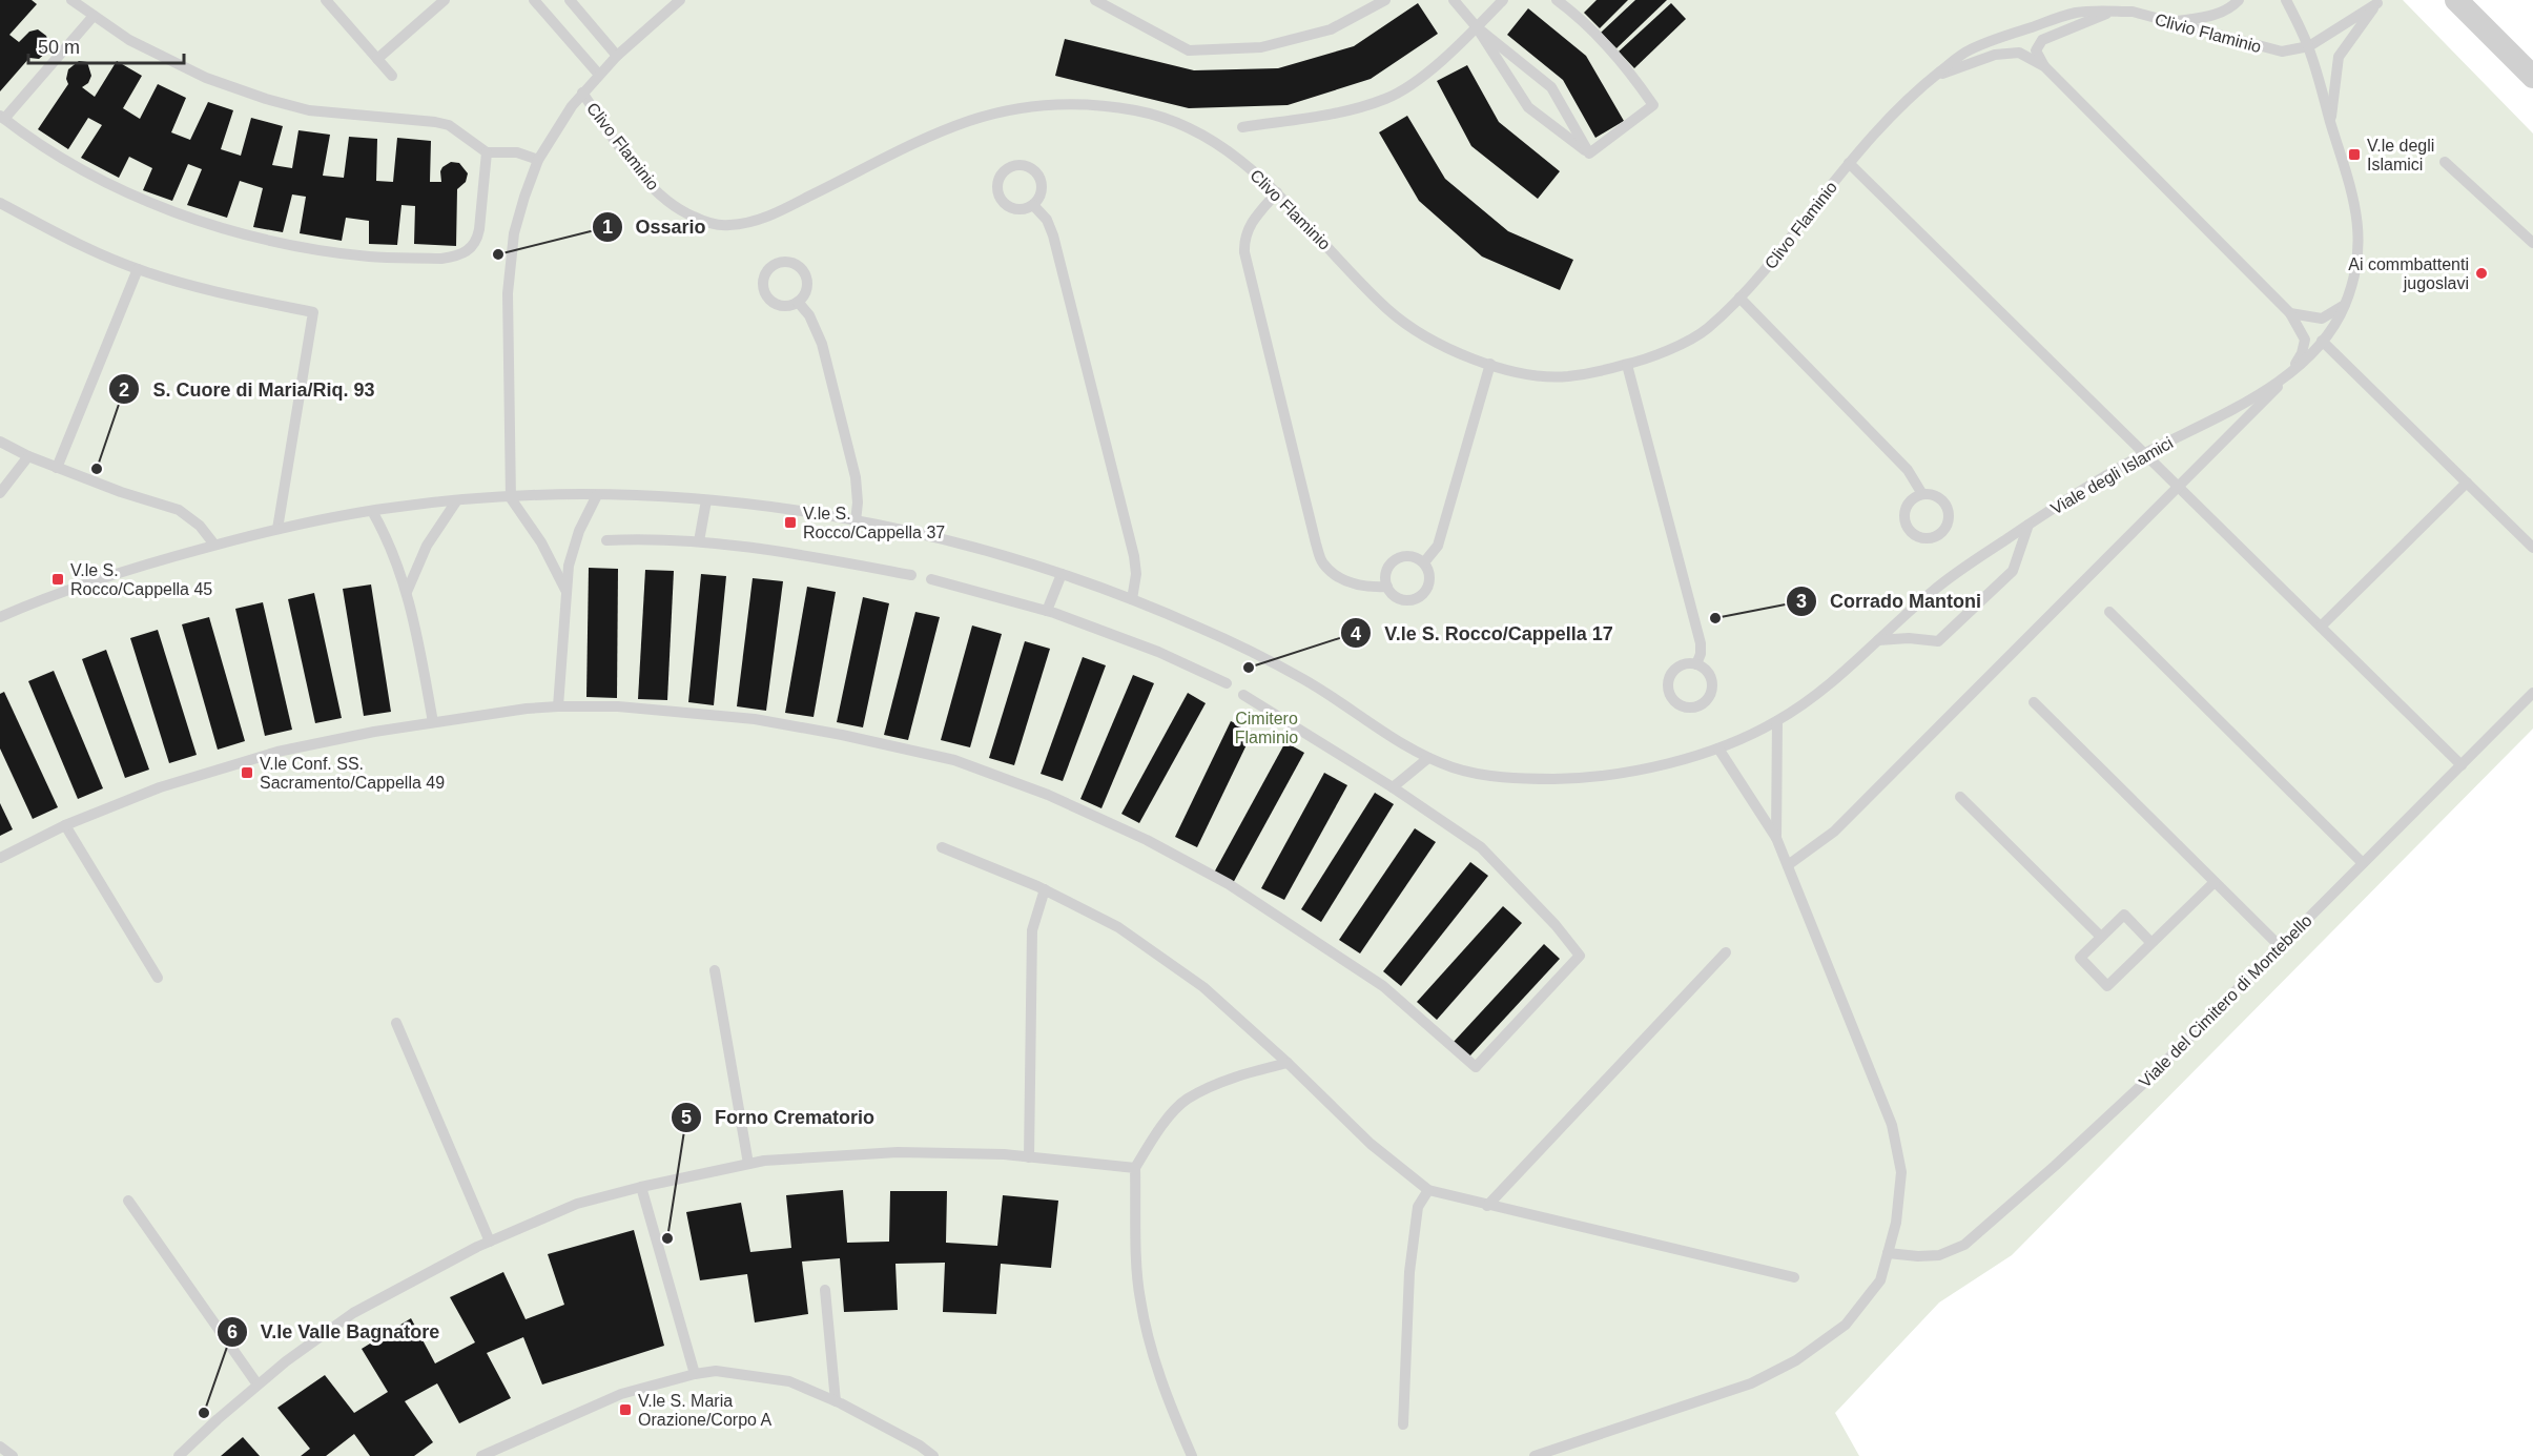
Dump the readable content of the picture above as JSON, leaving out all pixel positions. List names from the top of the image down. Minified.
{"streets":{"lane":["Clivio Flaminio","Clivo Flaminio","Viale degli Islamici","Viale del Cimitero di Montebello"]},"crossings":[["Clivio Flaminio","Clivo Flaminio"]],"parks":["Cimitero Flaminio"],"places":{"transit":["V.le degli Islamici","V.le S. Rocco/Cappella 37","V.le S. Rocco/Cappella 45","V.le Conf. SS. Sacramento/Cappella 49","V.le S. Maria Orazione/Corpo A"],"other":["Ossario","Ai commbattenti jugoslavi","S. Cuore di Maria/Riq. 93","Corrado Mantoni","V.le S. Rocco/Cappella 17","Forno Crematorio","V.le Valle Bagnatore"]},"scale_bar":"50 m"}
